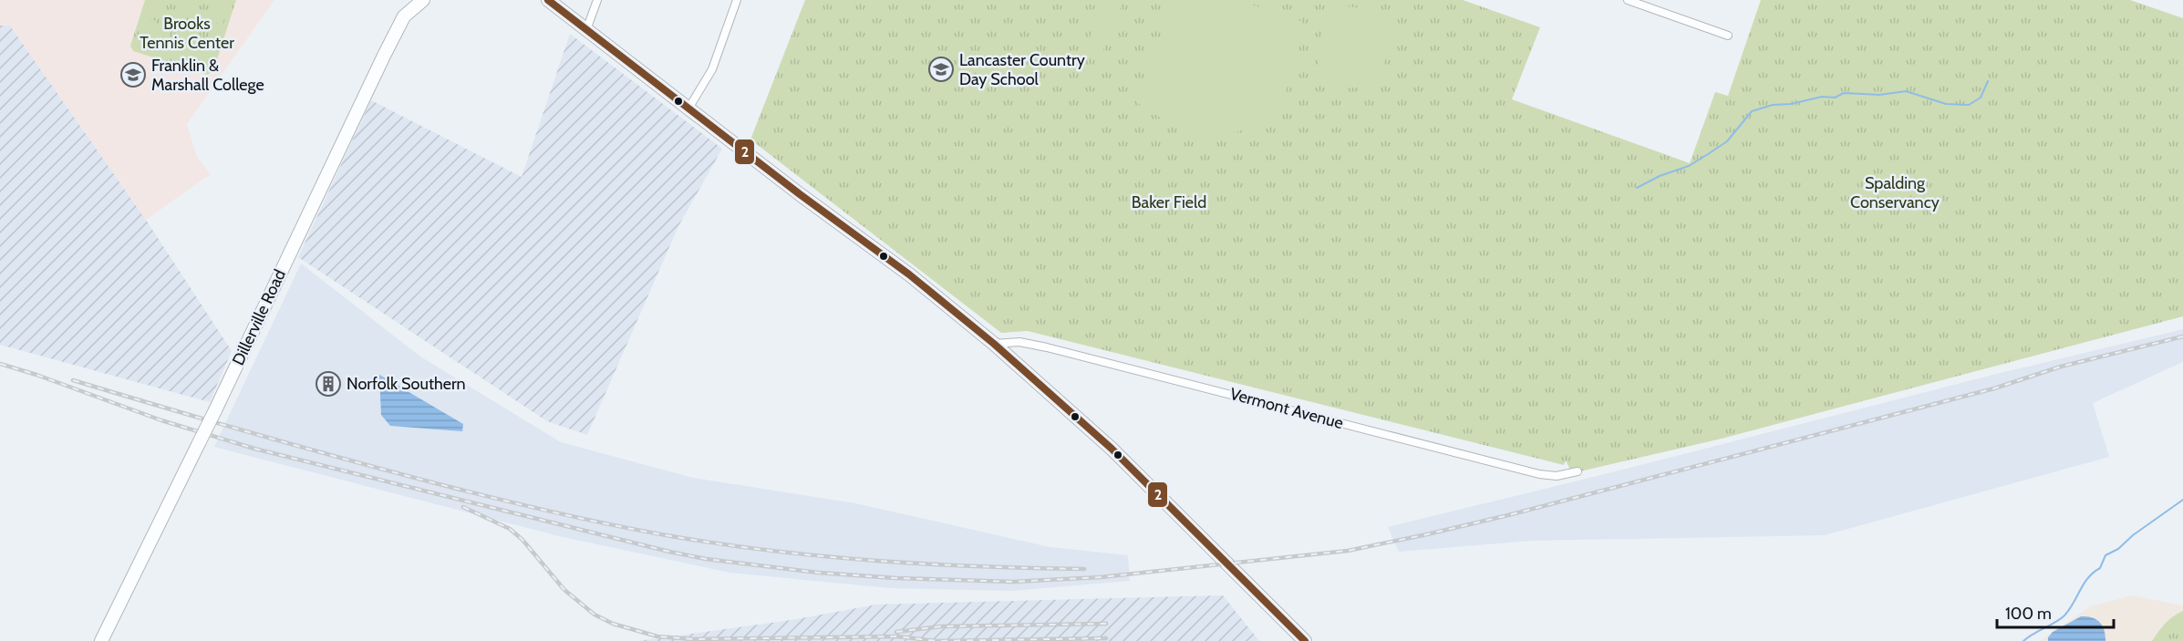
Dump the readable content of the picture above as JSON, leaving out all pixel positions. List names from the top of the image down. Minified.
{"streets":{"main road":["Dillerville Road"],"street":["Vermont Avenue"]},"parks":["Brooks Tennis Center","Spalding Conservancy","Baker Field"],"places":{"school or university":["Lancaster Country Day School","Franklin & Marshall College"],"building":["Norfolk Southern"]},"lines":["transit line 2"],"scale_bar":"100 m"}
